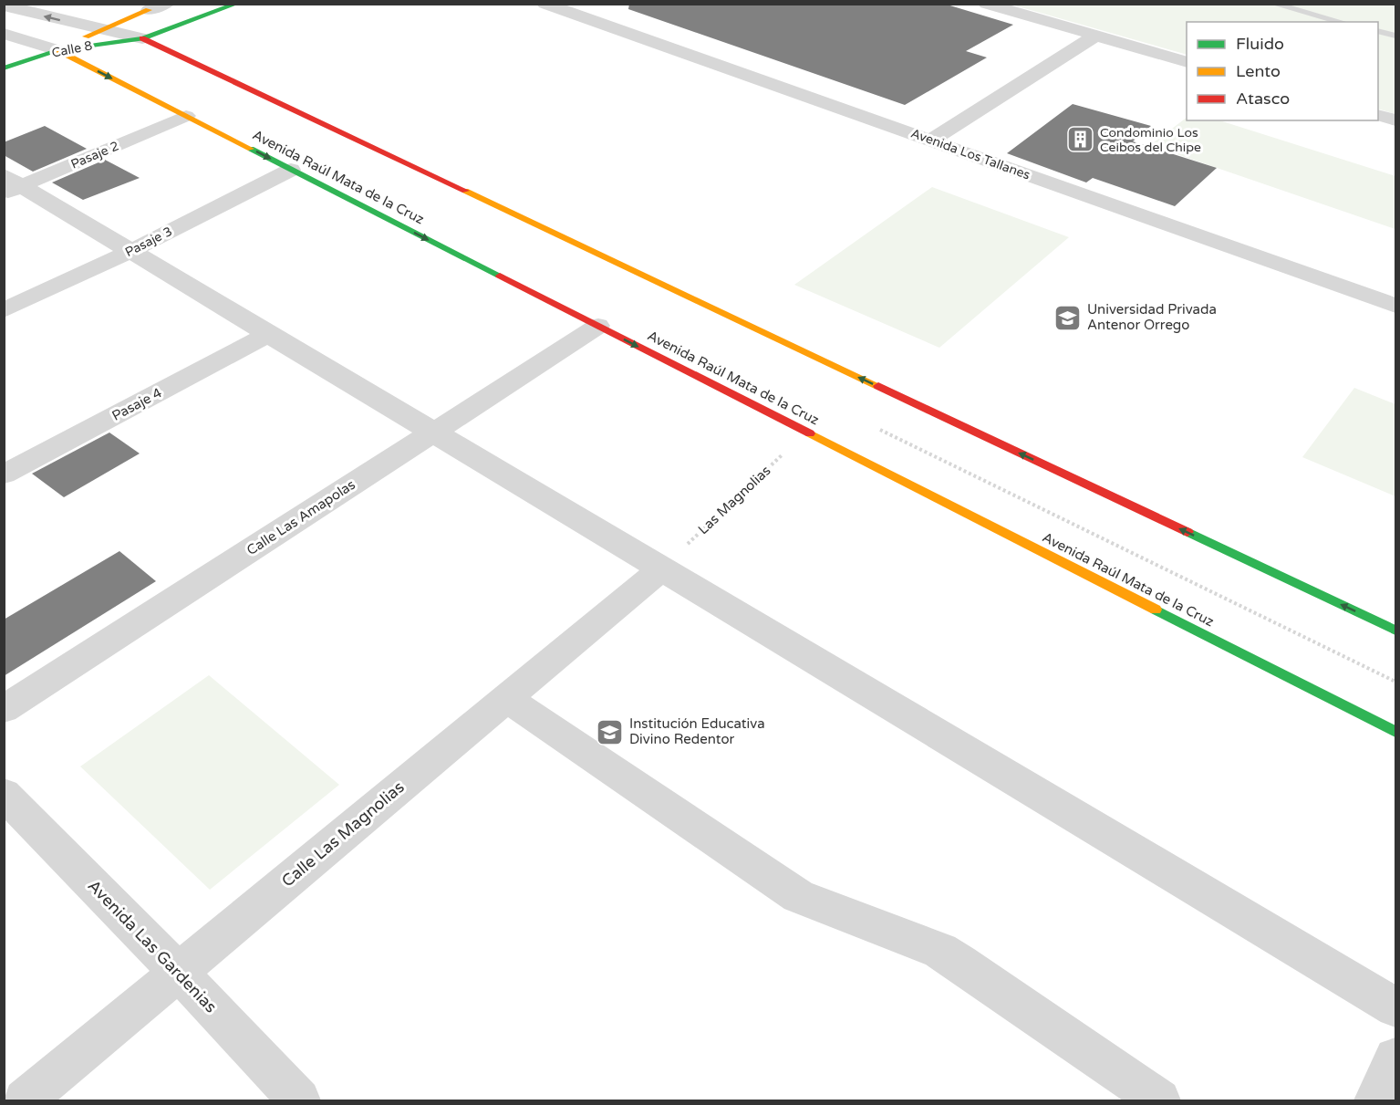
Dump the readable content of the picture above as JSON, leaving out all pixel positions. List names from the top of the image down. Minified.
{"streets":{"main road":["Calle 8","Avenida Raúl Mata de la Cruz"],"street":["Avenida Los Tallanes","Pasaje 2","Pasaje 3","Pasaje 4","Calle Las Amapolas","Calle Las Magnolias","Avenida Las Gardenias"],"path":["Las Magnolias"]},"crossings":[["Calle 8","Avenida Raúl Mata de la Cruz"],["Pasaje 2","Avenida Raúl Mata de la Cruz"],["Avenida Raúl Mata de la Cruz","Pasaje 3"],["Avenida Raúl Mata de la Cruz","Las Magnolias"],["Avenida Raúl Mata de la Cruz","Calle Las Amapolas"],["Las Magnolias","Calle Las Magnolias"],["Calle Las Magnolias","Avenida Las Gardenias"]],"places":{"building":["Condominio Los Ceibos del Chipe"],"school or university":["Universidad Privada Antenor Orrego","Institución Educativa Divino Redentor"]},"legend":["Fluido","Lento","Atasco"]}
